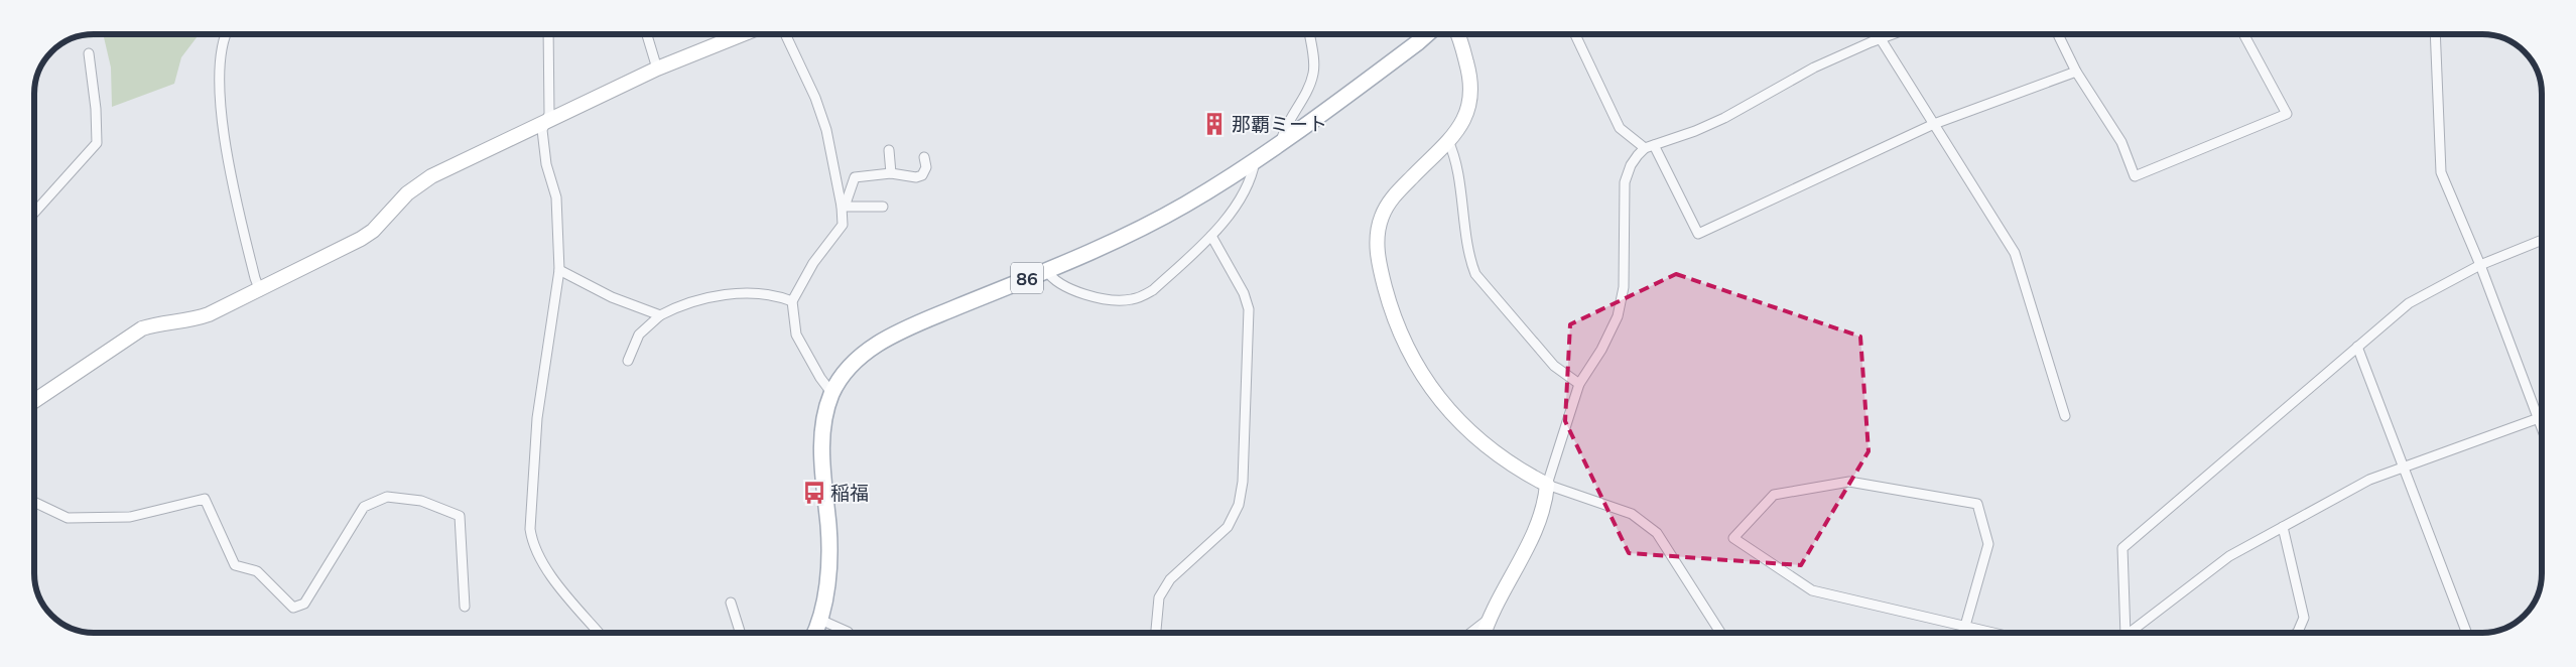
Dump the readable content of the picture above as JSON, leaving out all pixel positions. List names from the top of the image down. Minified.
{"streets":{"main road":["86"]},"places":{"building":["那覇ミート"],"bus stop":["稲福"]}}
